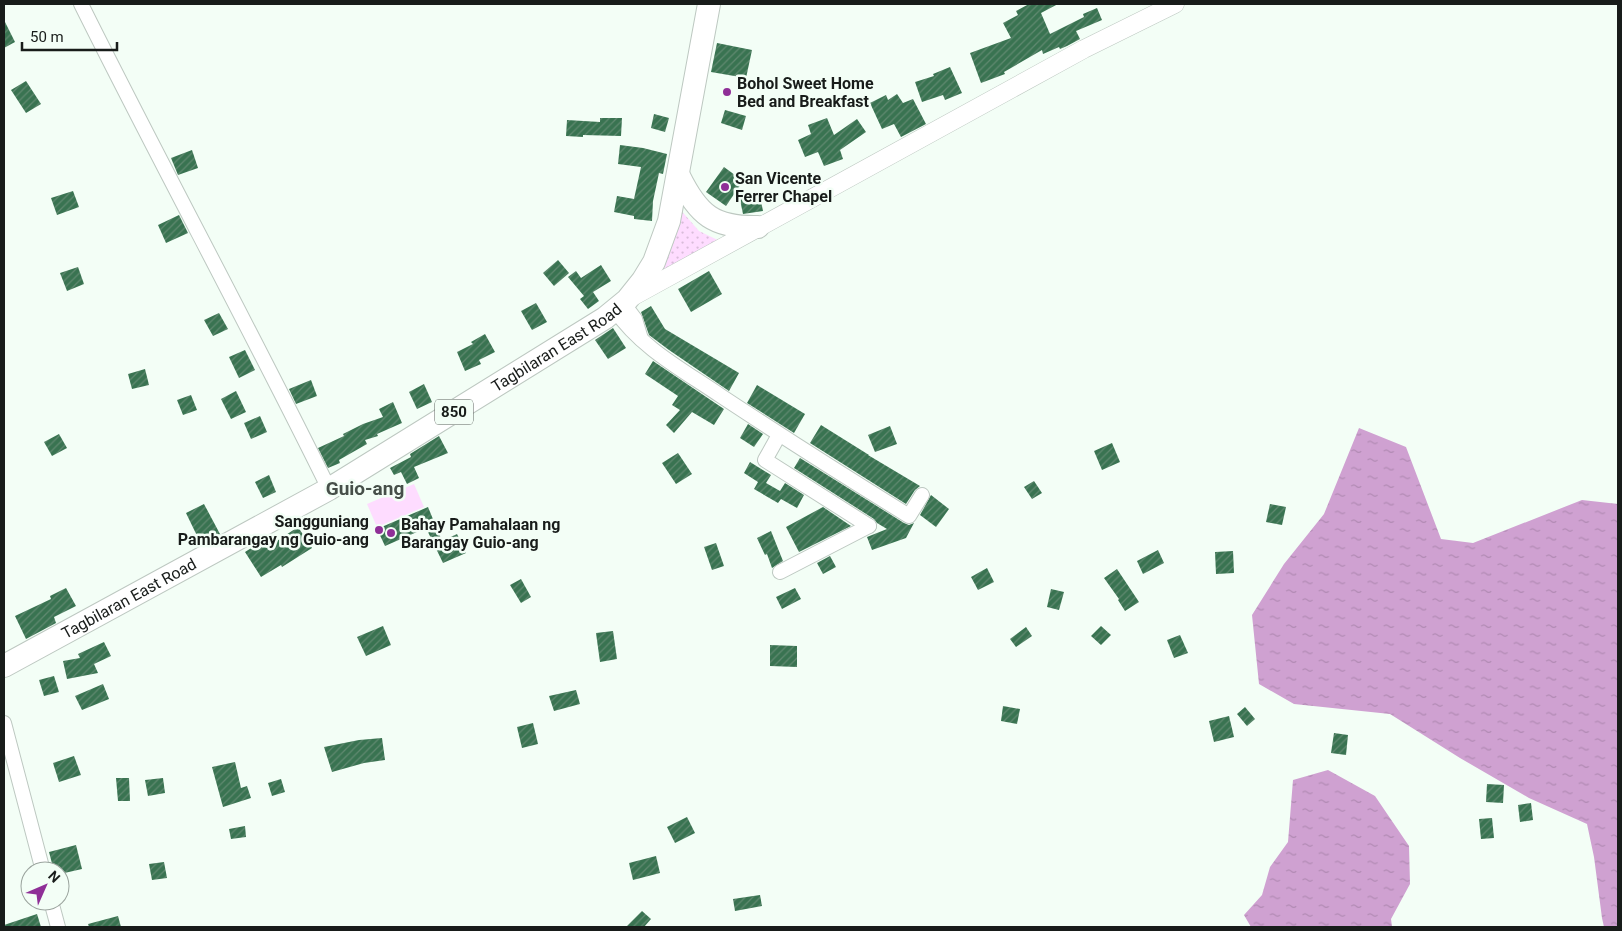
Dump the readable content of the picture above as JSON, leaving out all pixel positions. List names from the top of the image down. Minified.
{"streets":{"main road":["Tagbilaran East Road","850"]},"districts":["Guio-ang"],"places":["Bohol Sweet Home Bed and Breakfast","San Vicente Ferrer Chapel","Sangguniang Pambarangay ng Guio-ang","Bahay Pamahalaan ng Barangay Guio-ang"],"scale_bar":"50 m","north":"top right"}
